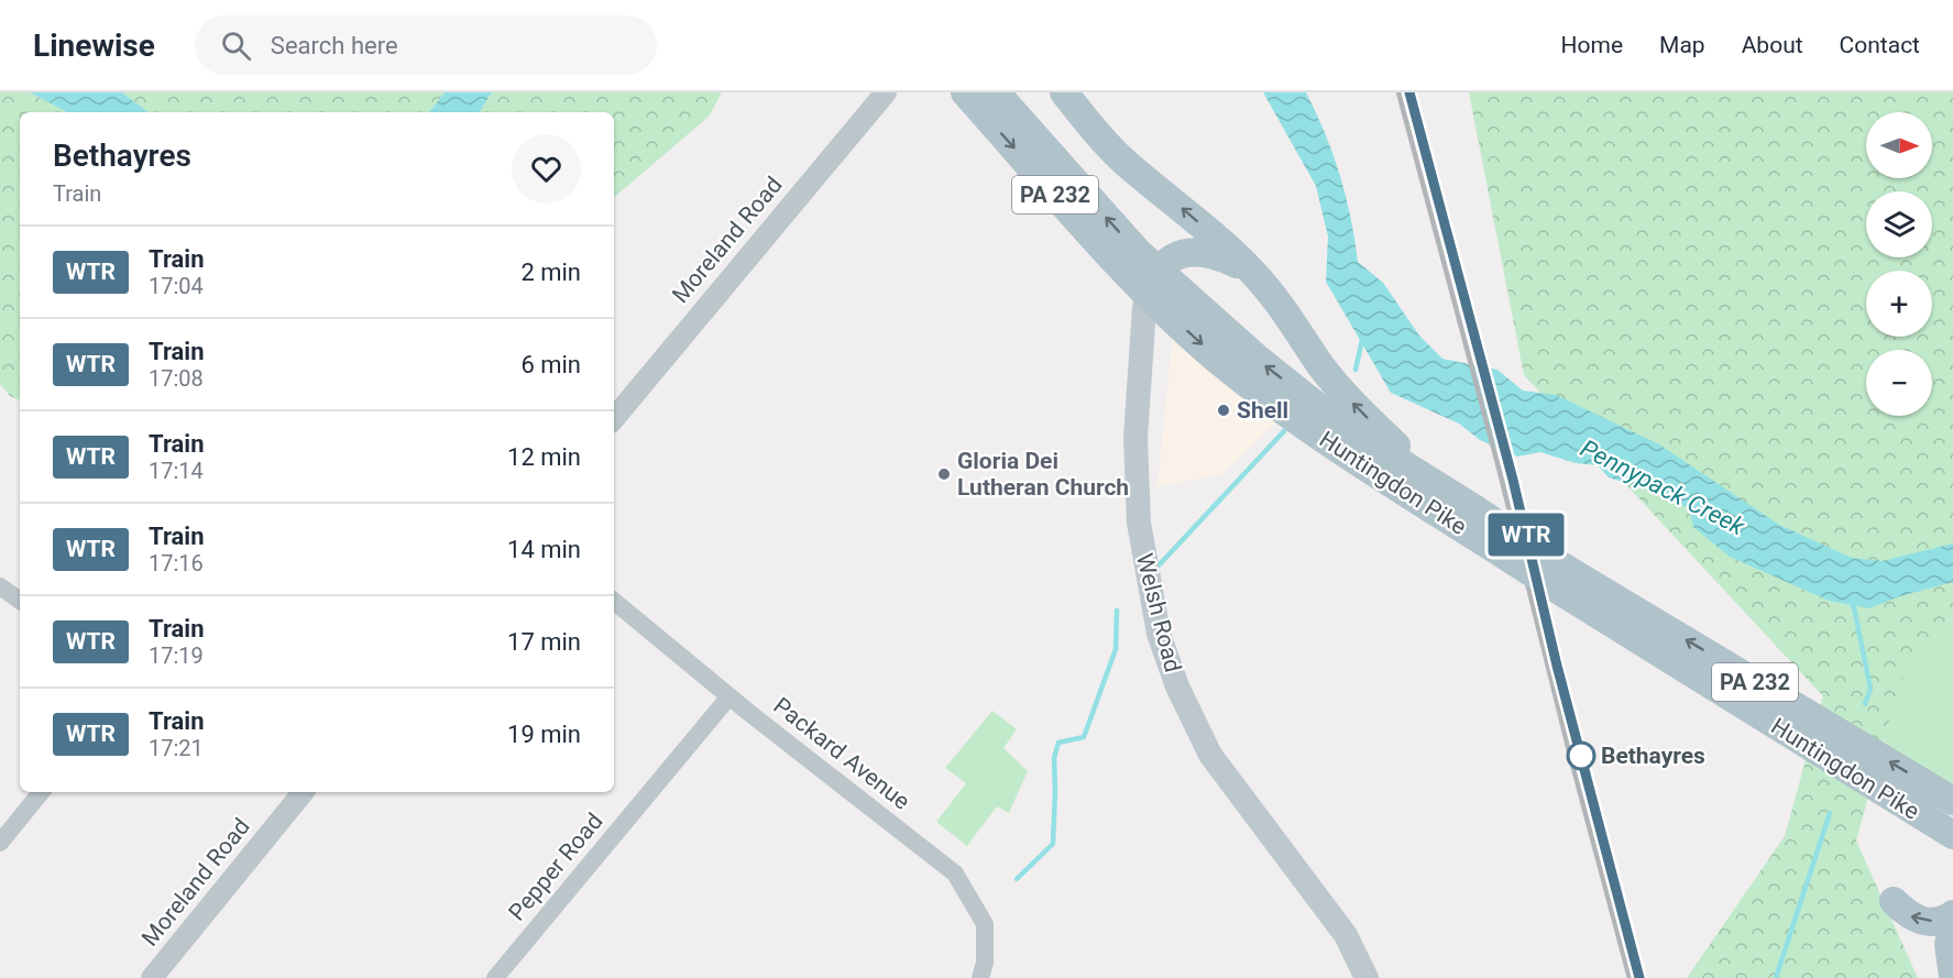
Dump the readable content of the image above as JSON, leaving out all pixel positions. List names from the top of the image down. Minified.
{"streets":{"main road":["PA 232","Huntingdon Pike","Welsh Road"],"street":["Moreland Road","Packard Avenue","Pepper Road"]},"crossings":[["Huntingdon Pike","Welsh Road"],["Packard Avenue","Pepper Road"]],"water":["Pennypack Creek"],"places":["Shell","Gloria Dei Lutheran Church","Bethayres"],"north":"right","page":{"header":"Linewise","search":"Search here","nav":["Home","Map","About","Contact"],"on_map":"WTR","map_buttons":["+","−"],"heading":["Bethayres","Train"],"list":[{"mark":"WTR","name":"Train","note":"17:04","value":"2 min"},{"mark":"WTR","name":"Train","note":"17:08","value":"6 min"},{"mark":"WTR","name":"Train","note":"17:14","value":"12 min"},{"mark":"WTR","name":"Train","note":"17:16","value":"14 min"},{"mark":"WTR","name":"Train","note":"17:19","value":"17 min"},{"mark":"WTR","name":"Train","note":"17:21","value":"19 min"}]}}
